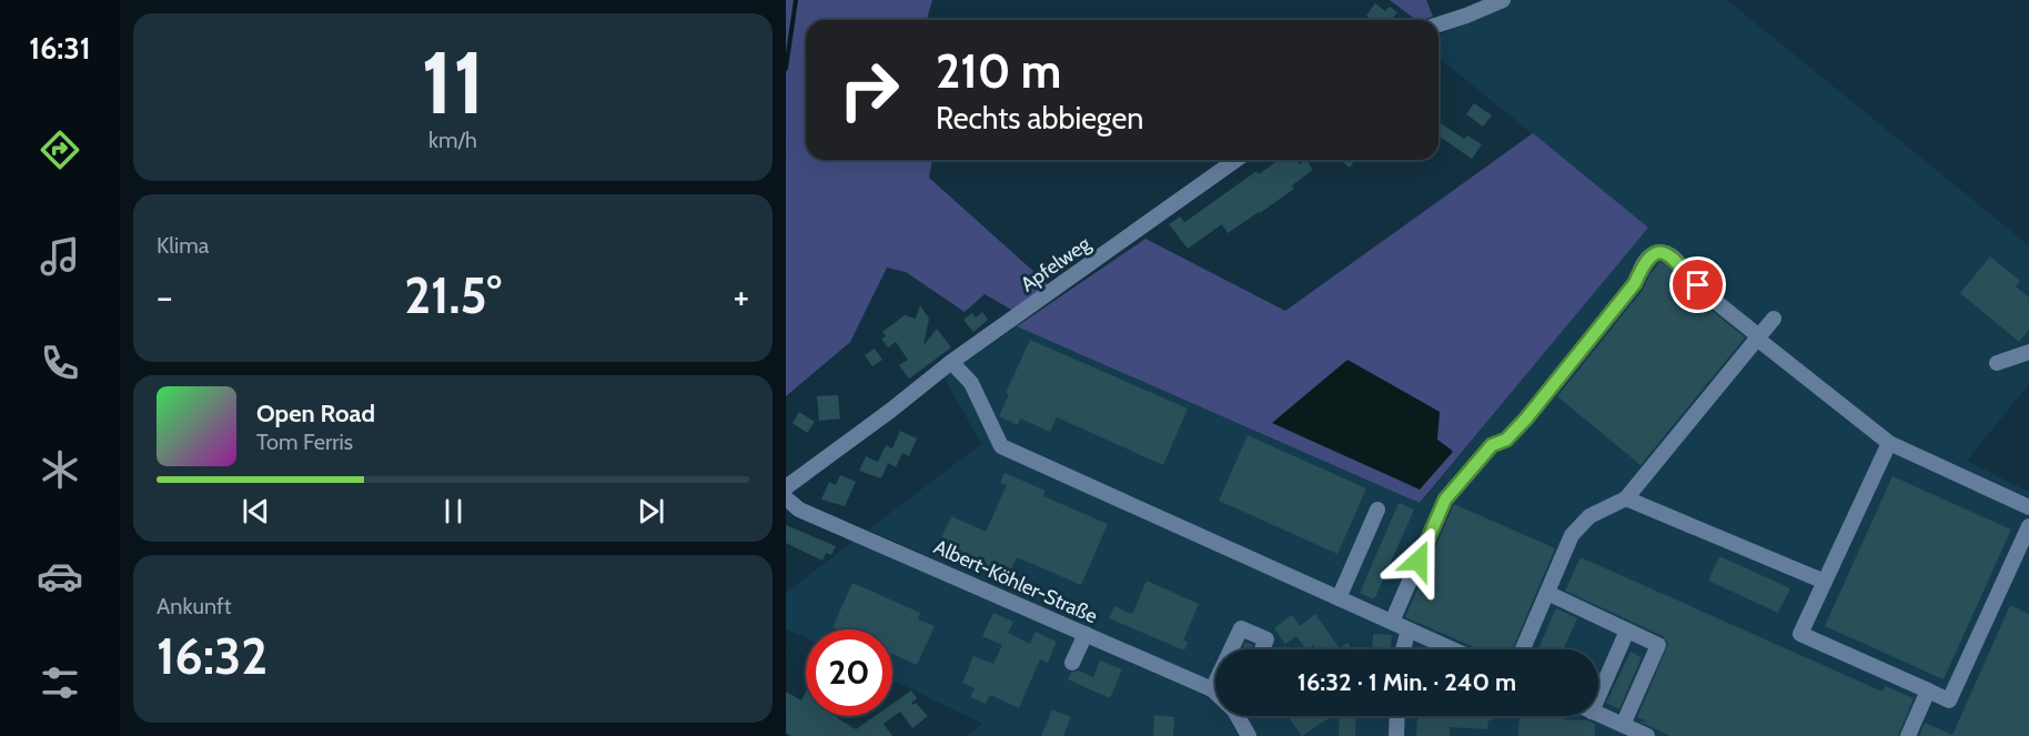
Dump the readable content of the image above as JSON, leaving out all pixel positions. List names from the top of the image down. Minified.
{"streets":{"street":["Apfelweg","Albert-Köhler-Straße"]},"page":{"tabs":"16:31","tile":[["11","km/h"],"Klima",["Ankunft","16:32"]],"turn":["210 m","Rechts abbiegen"],"heat":["−","21.5°","+"],"song":["Open Road","Tom Ferris"],"limit":"20","trip":"16:32 · 1 Min. · 240 m"}}
